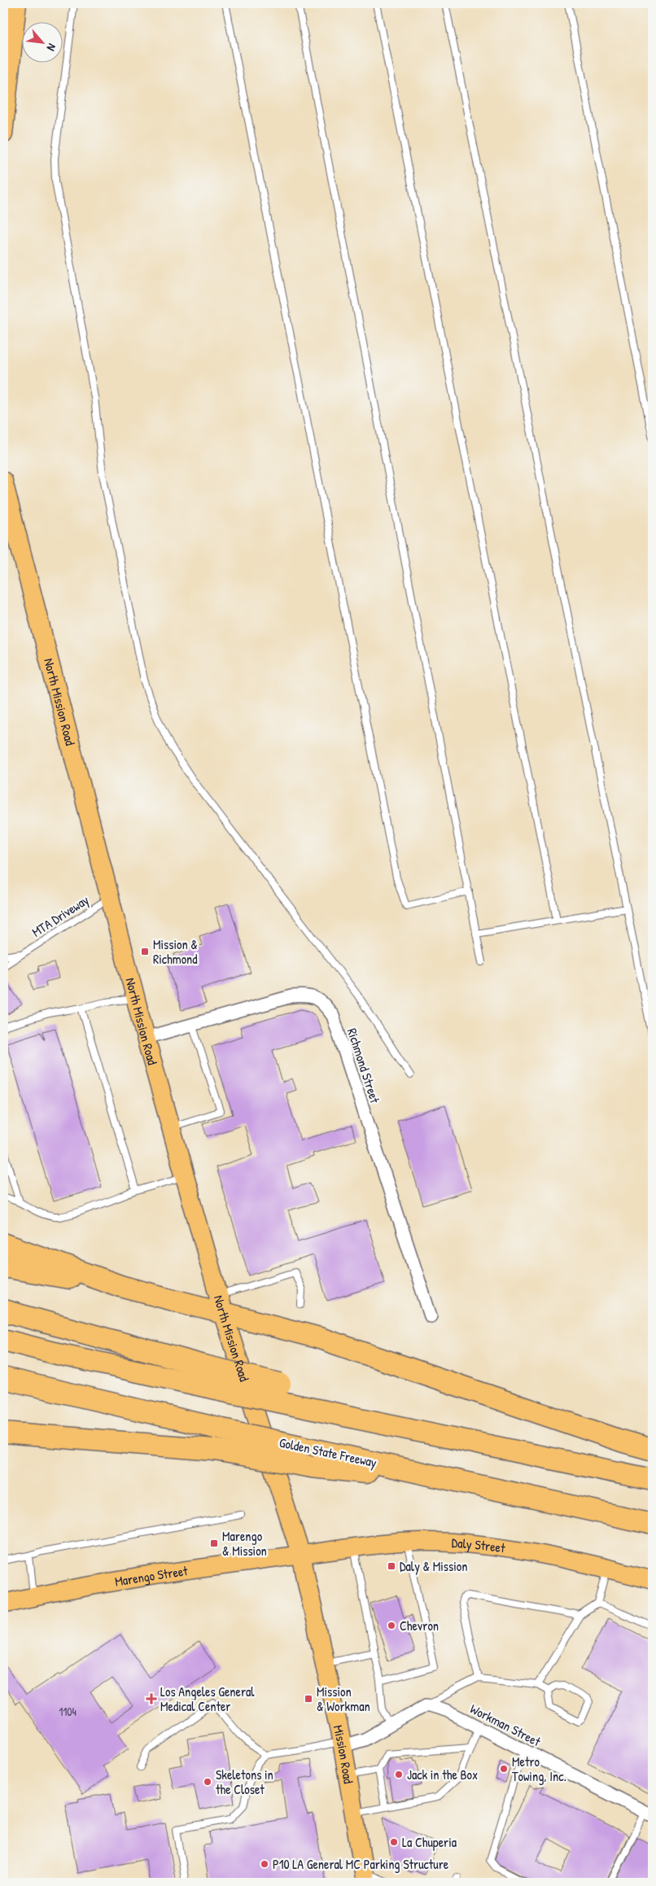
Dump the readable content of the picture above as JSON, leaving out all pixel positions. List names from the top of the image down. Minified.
{"streets":{"highway":["Golden State Freeway"],"main road":["North Mission Road","Daly Street","Marengo Street","Mission Road"],"street":["Richmond Street","Workman Street"],"lane":["MTA Driveway"]},"crossings":[["North Mission Road","MTA Driveway"],["North Mission Road","Richmond Street"],["North Mission Road","Daly Street"],["North Mission Road","Marengo Street"],["North Mission Road","Mission Road"],["Daly Street","Marengo Street"],["Daly Street","Mission Road"],["Marengo Street","Mission Road"]],"places":{"transit":["Mission & Richmond","Marengo & Mission","Daly & Mission","Mission & Workman"],"other":["Chevron","Metro Towing, Inc.","Jack in the Box","Skeletons in the Closet","La Chuperia","P10 LA General MC Parking Structure"],"health":["Los Angeles General Medical Center"]},"house_numbers":["1104"],"north":"bottom right"}
